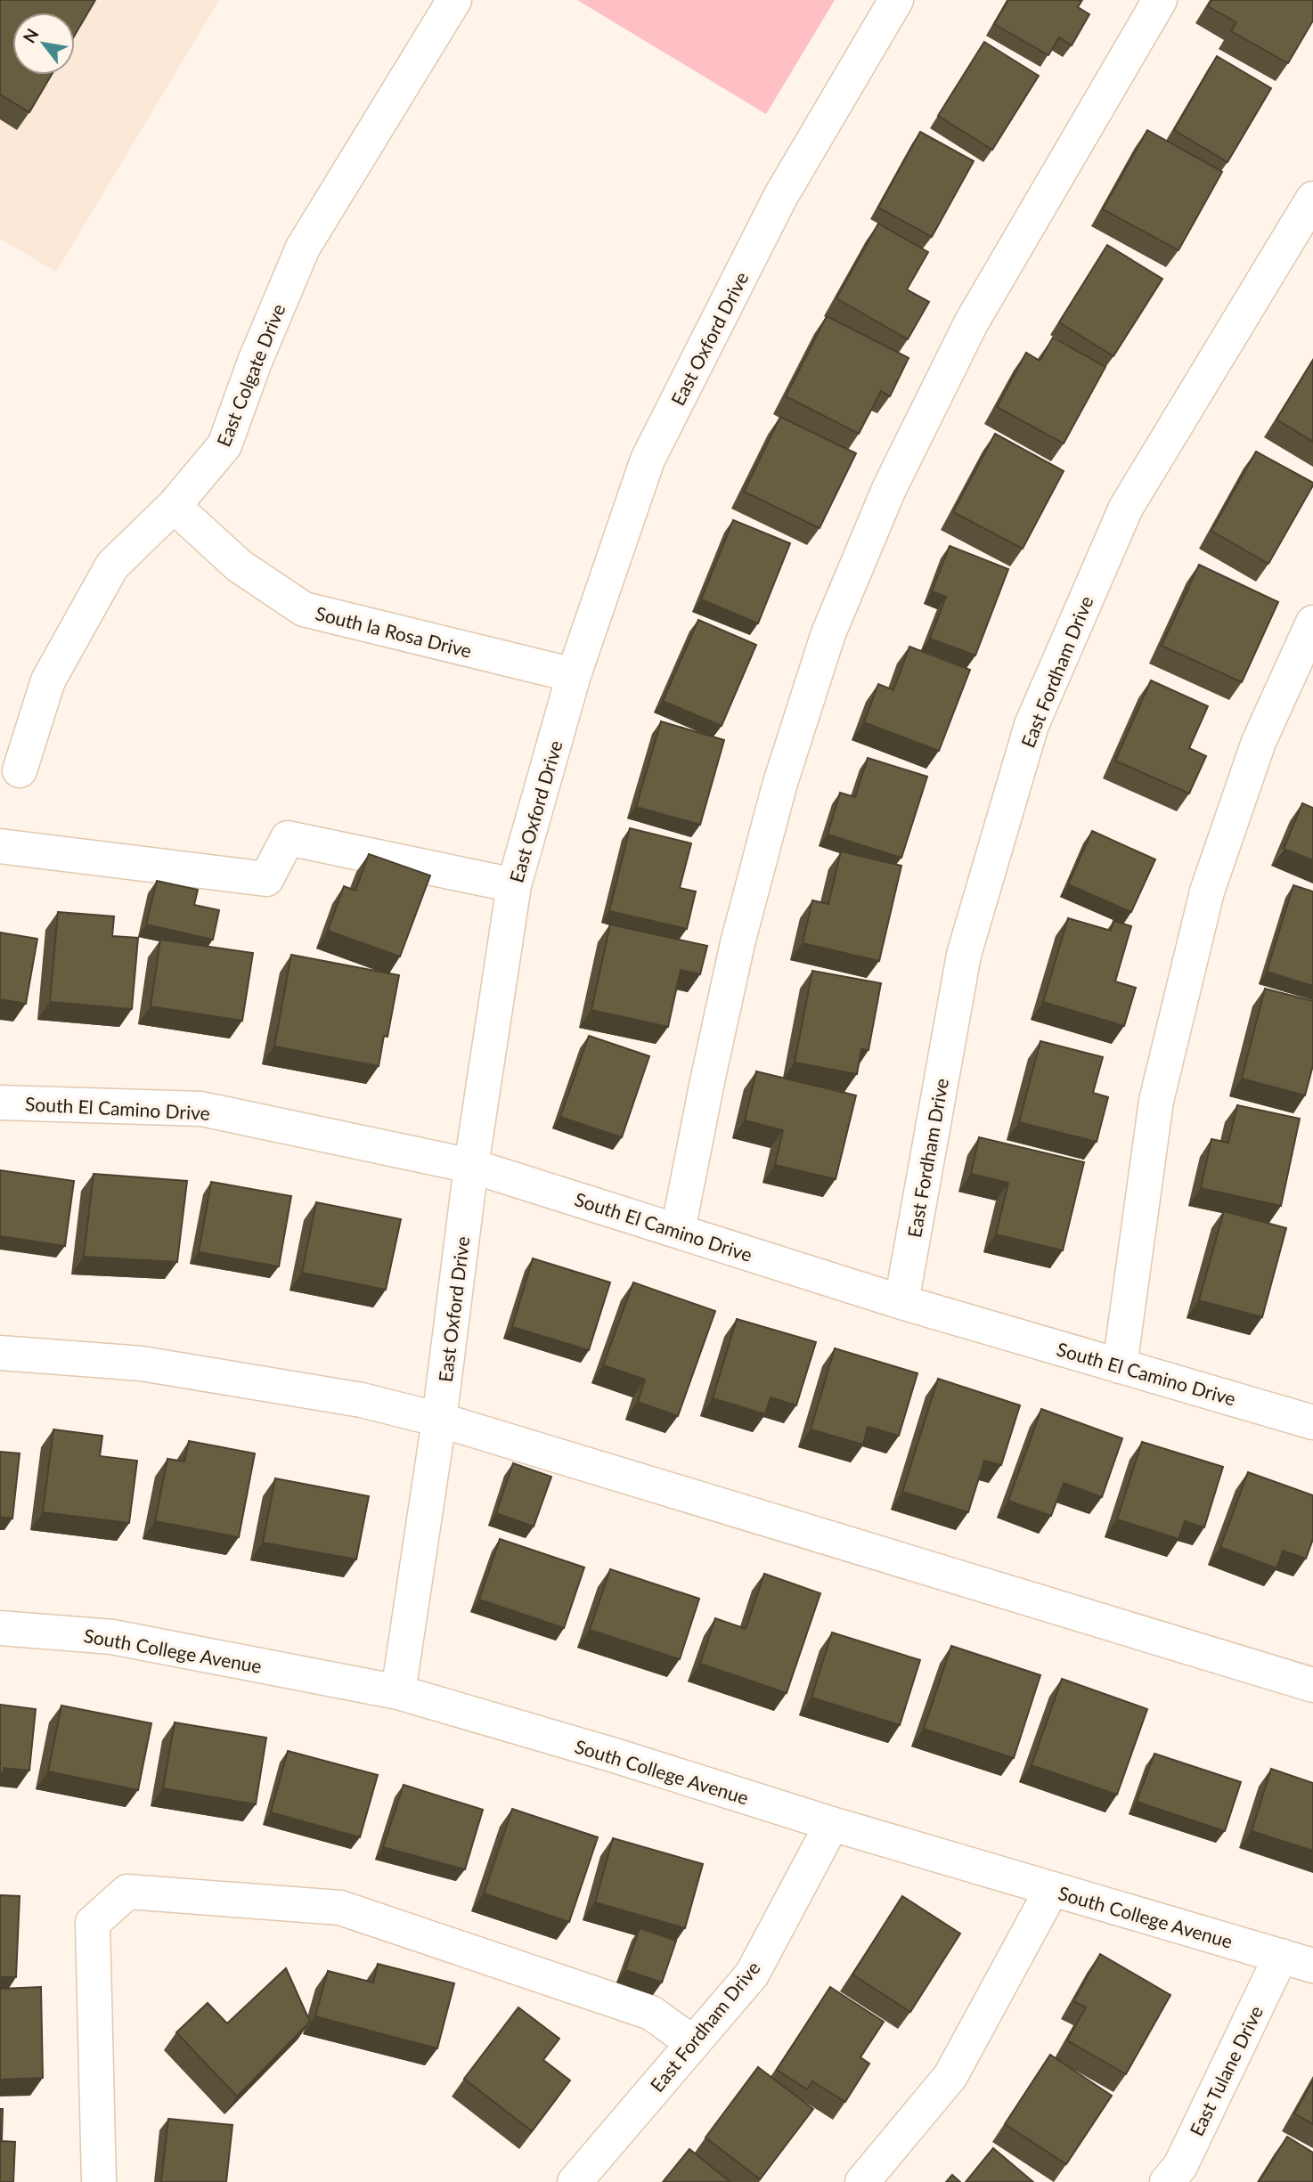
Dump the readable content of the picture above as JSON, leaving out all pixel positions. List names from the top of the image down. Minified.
{"streets":{"street":["East Oxford Drive","East Colgate Drive","South la Rosa Drive","East Fordham Drive","South El Camino Drive","South College Avenue","East Tulane Drive"]},"crossings":[["East Oxford Drive","South la Rosa Drive"],["East Oxford Drive","South El Camino Drive"],["East Oxford Drive","South College Avenue"],["East Colgate Drive","South la Rosa Drive"],["East Fordham Drive","South El Camino Drive"],["East Fordham Drive","South College Avenue"],["South College Avenue","East Tulane Drive"]],"north":"top left"}
